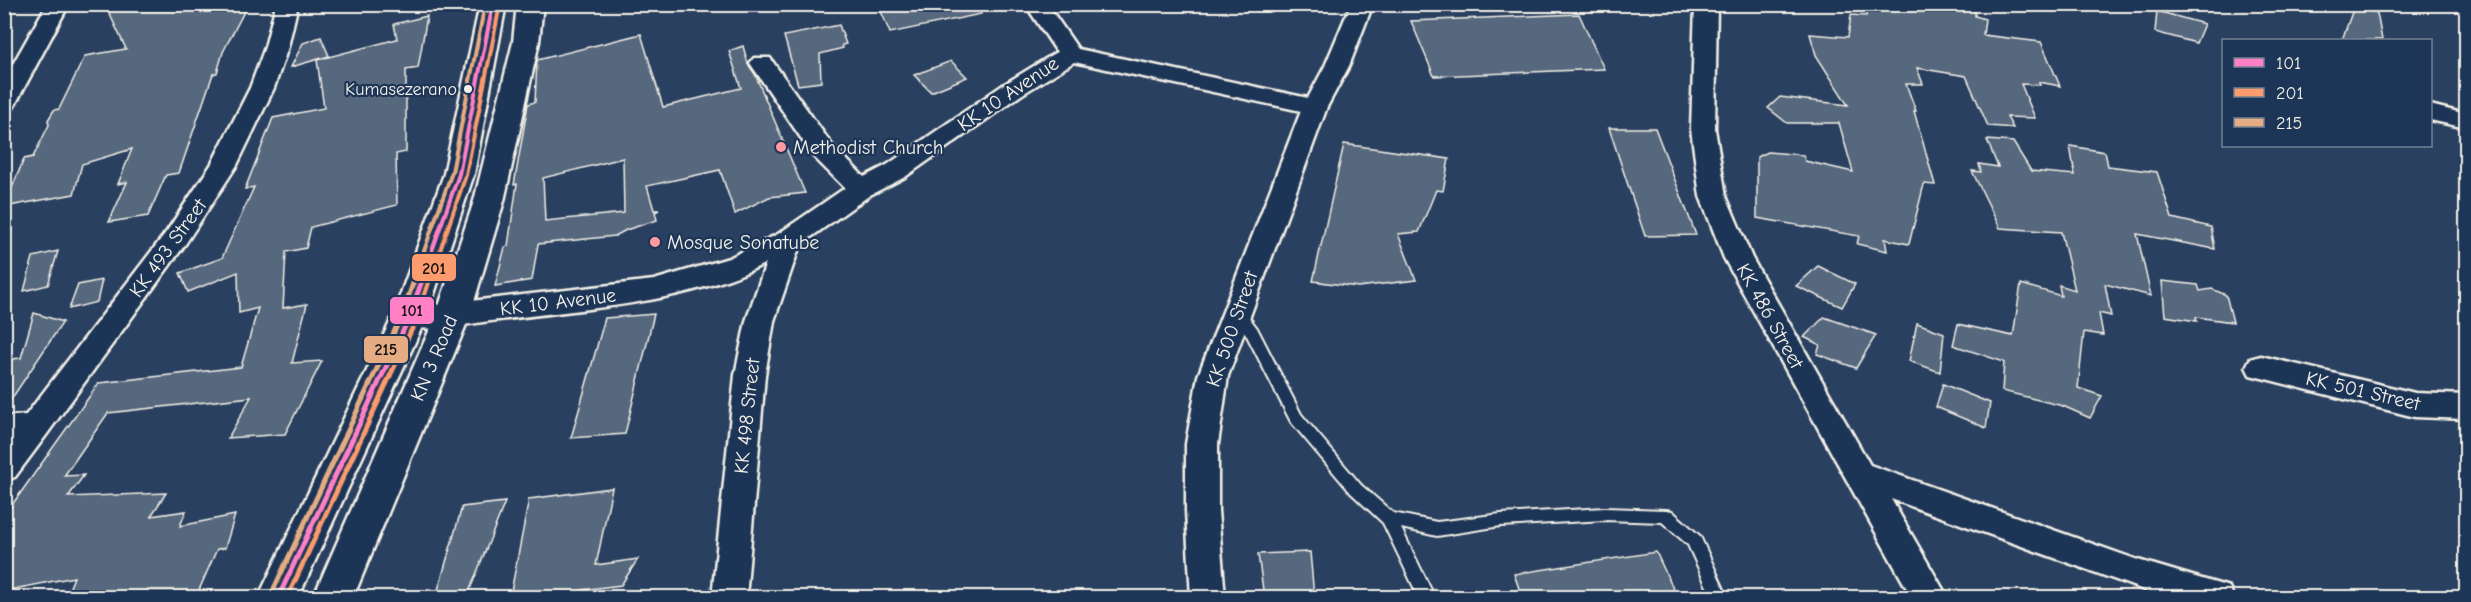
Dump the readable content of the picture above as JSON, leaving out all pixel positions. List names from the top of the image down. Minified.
{"streets":{"highway":["KN 3 Road"],"street":["KK 10 Avenue","KK 493 Street","KK 486 Street","KK 500 Street","KK 501 Street","KK 498 Street"]},"crossings":[["KK 10 Avenue","KK 500 Street"],["KK 10 Avenue","KN 3 Road"],["KK 10 Avenue","KK 498 Street"]],"places":["Kumasezerano","Methodist Church","Mosque Sonatube"],"lines":["transit line 101","transit line 215","transit line 201"],"legend":["101","201","215"]}
